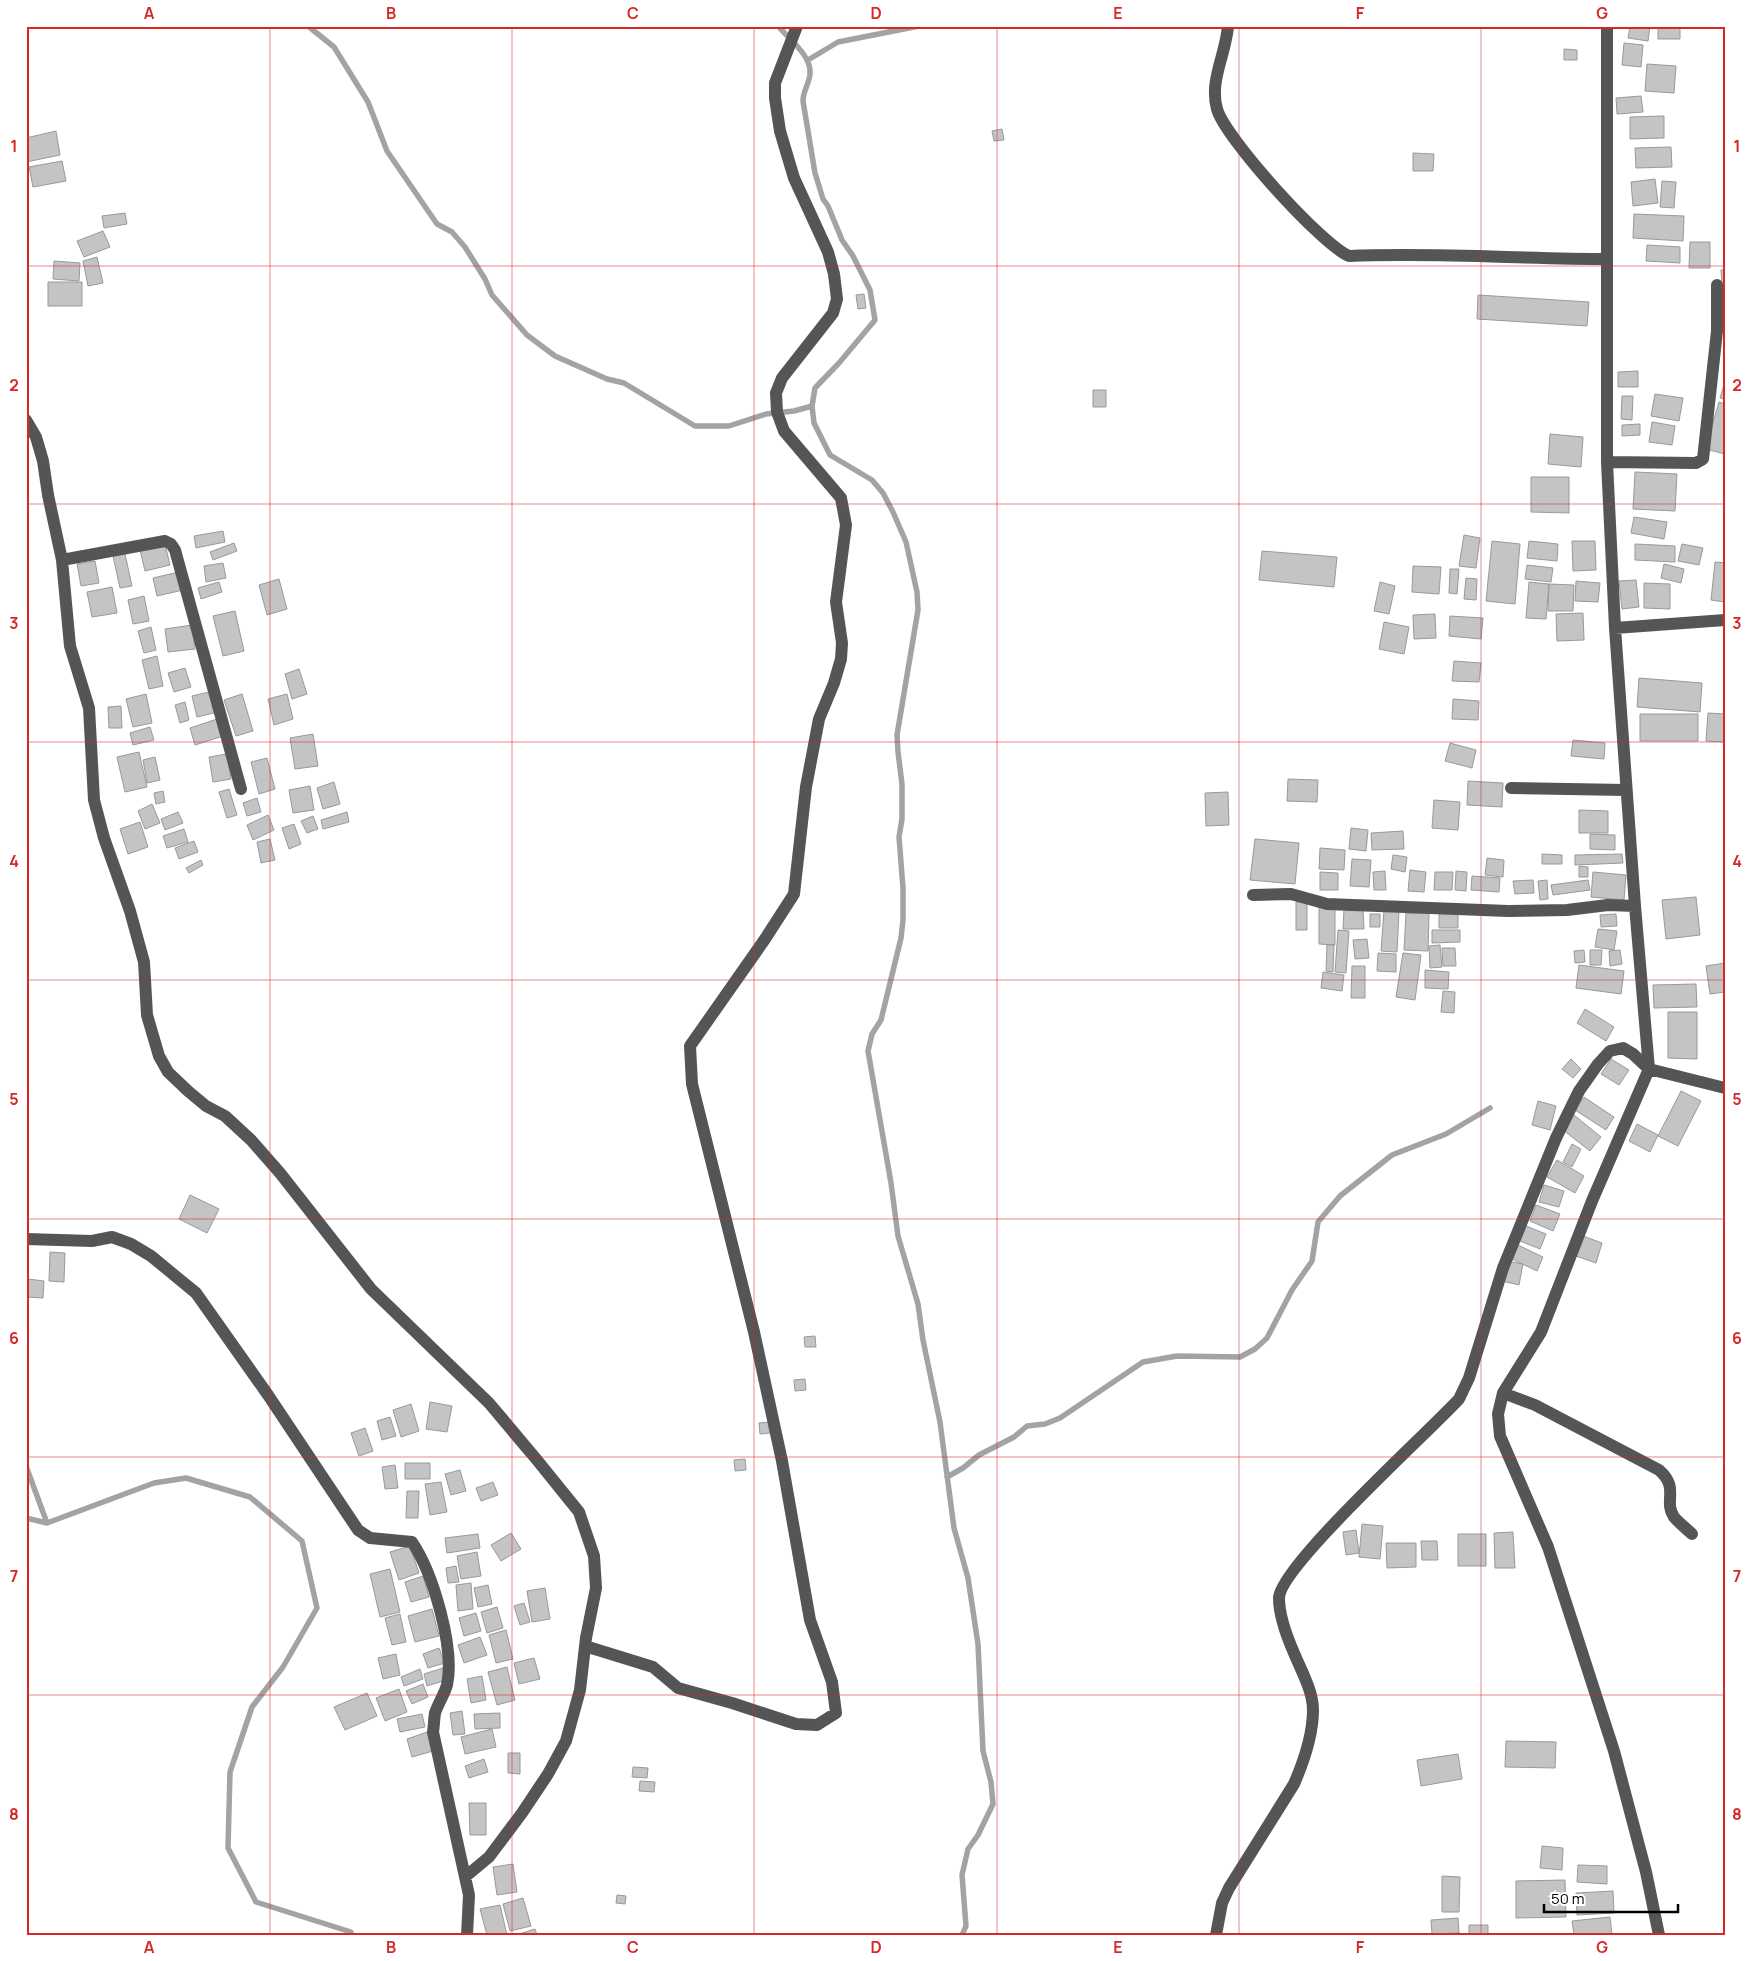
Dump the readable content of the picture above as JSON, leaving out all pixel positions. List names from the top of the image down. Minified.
{"scale_bar":"50 m","grid":{"columns":["A","B","C","D","E","F","G"],"rows":["1","2","3","4","5","6","7","8"]}}
